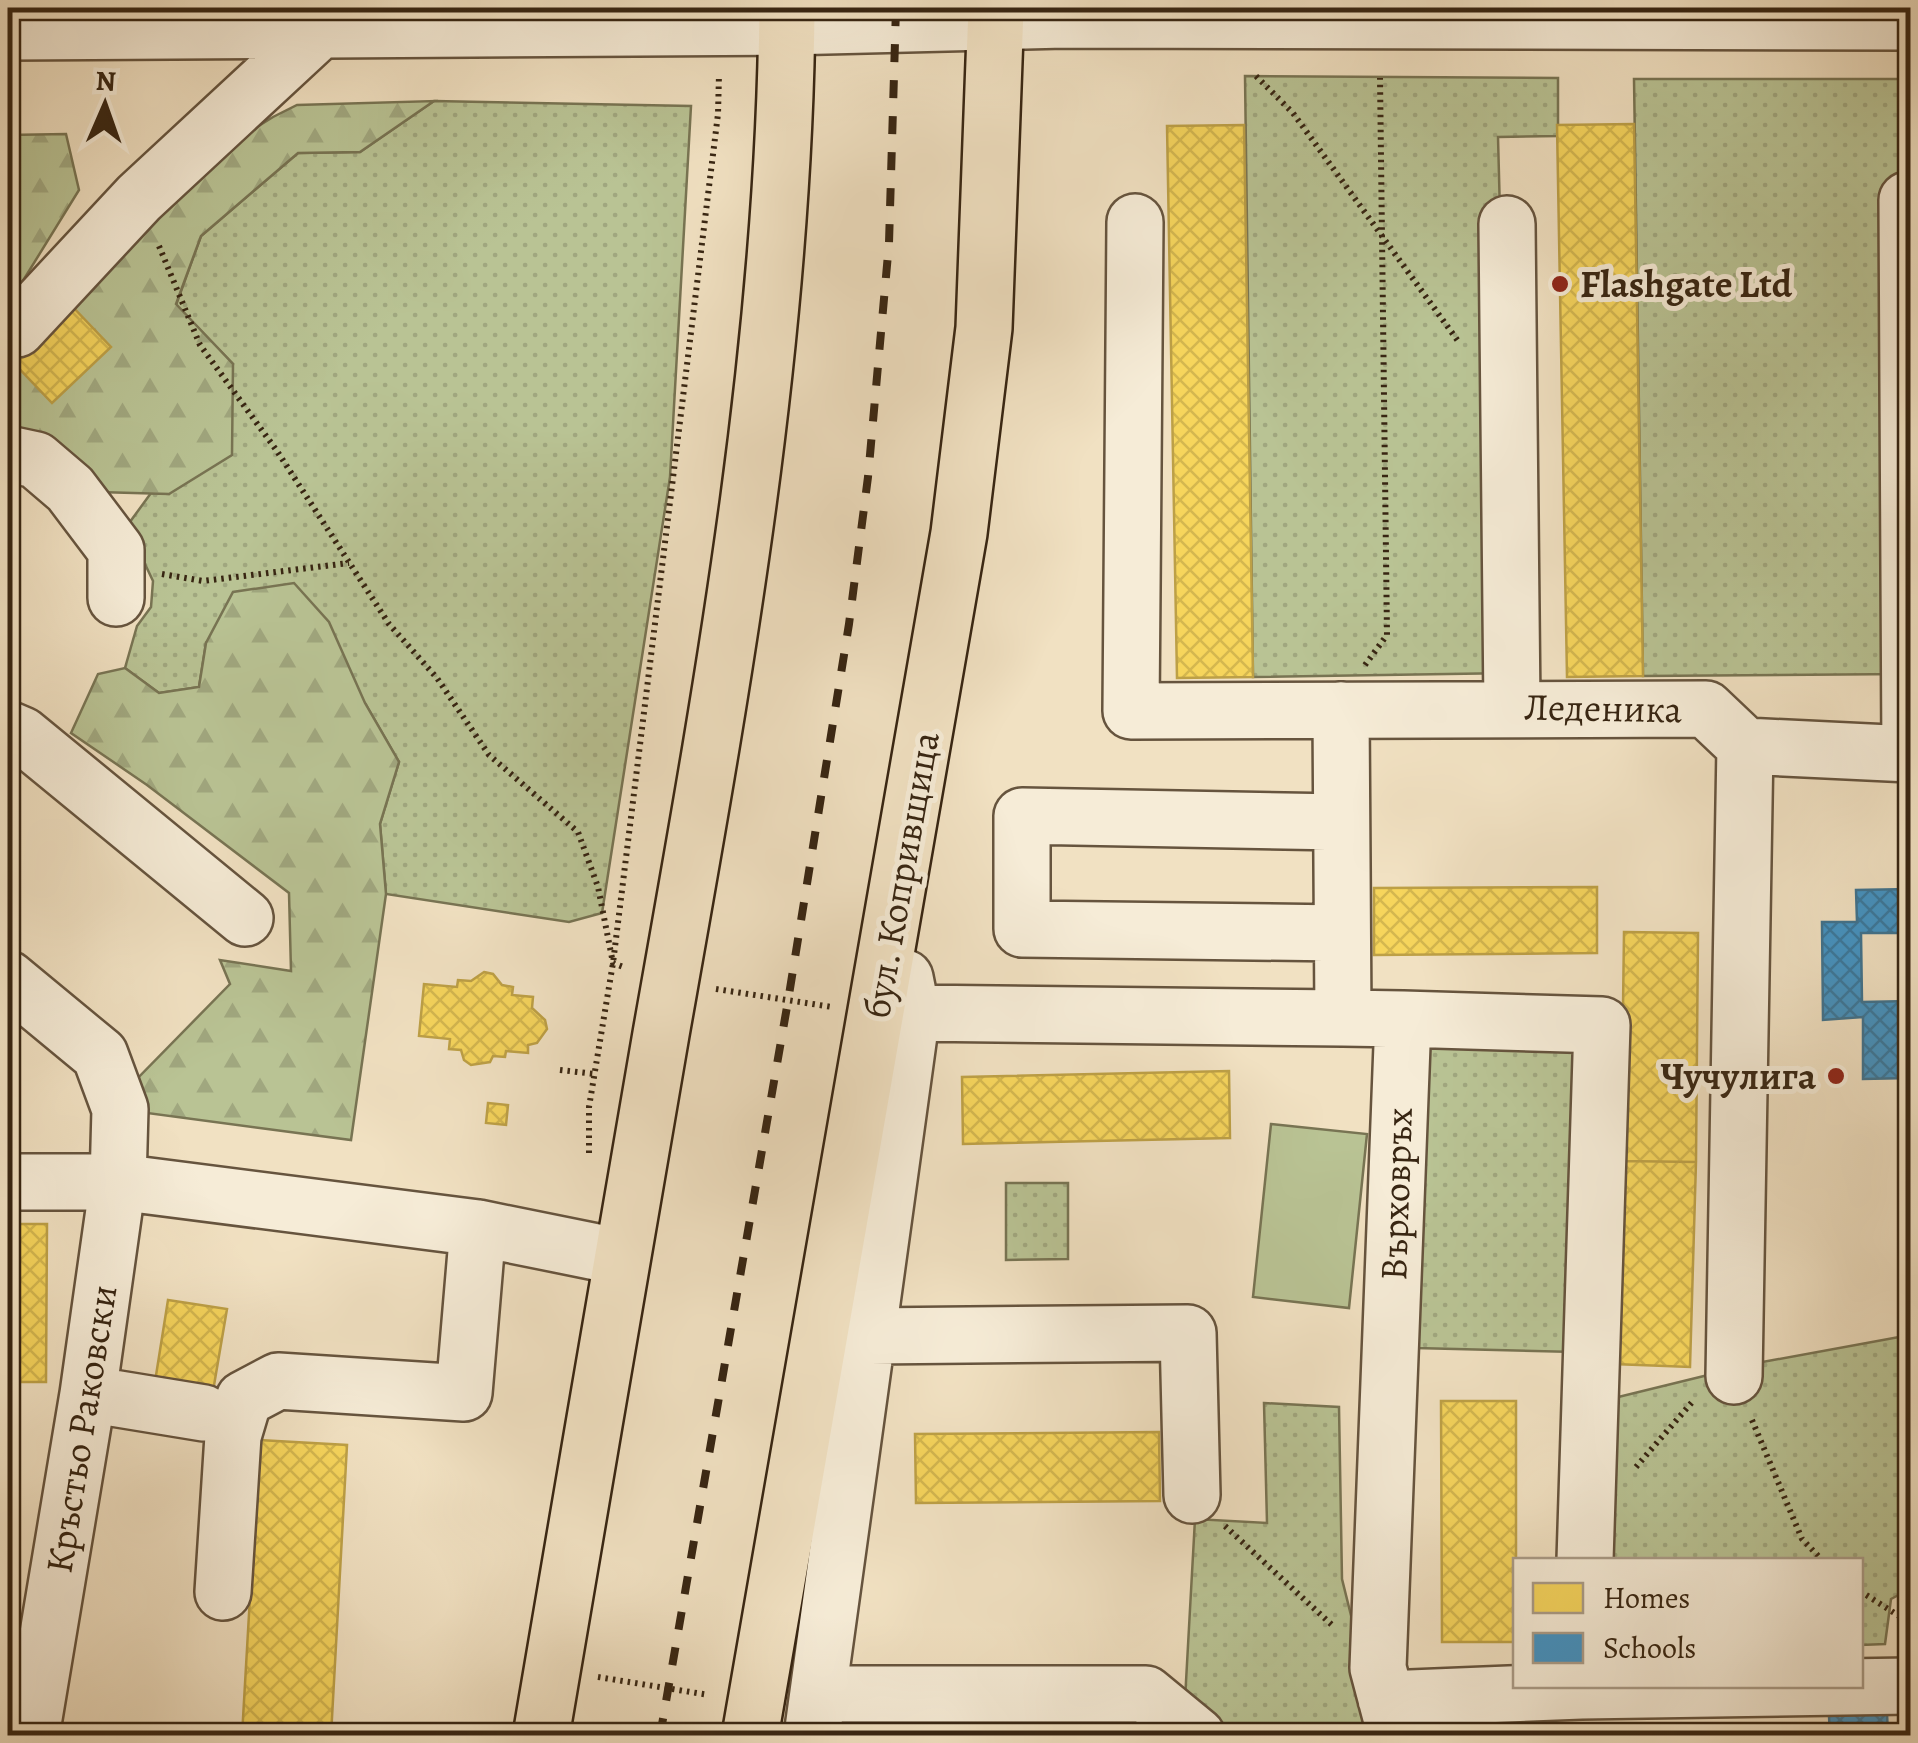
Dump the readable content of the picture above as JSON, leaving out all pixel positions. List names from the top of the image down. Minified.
{"streets":{"main road":["бул. Копривщица"],"street":["Леденика","Върховръх","Кръстьо Раковски"]},"places":["Flashgate Ltd","Чучулига"],"legend":["Homes","Schools"],"north":"top"}
